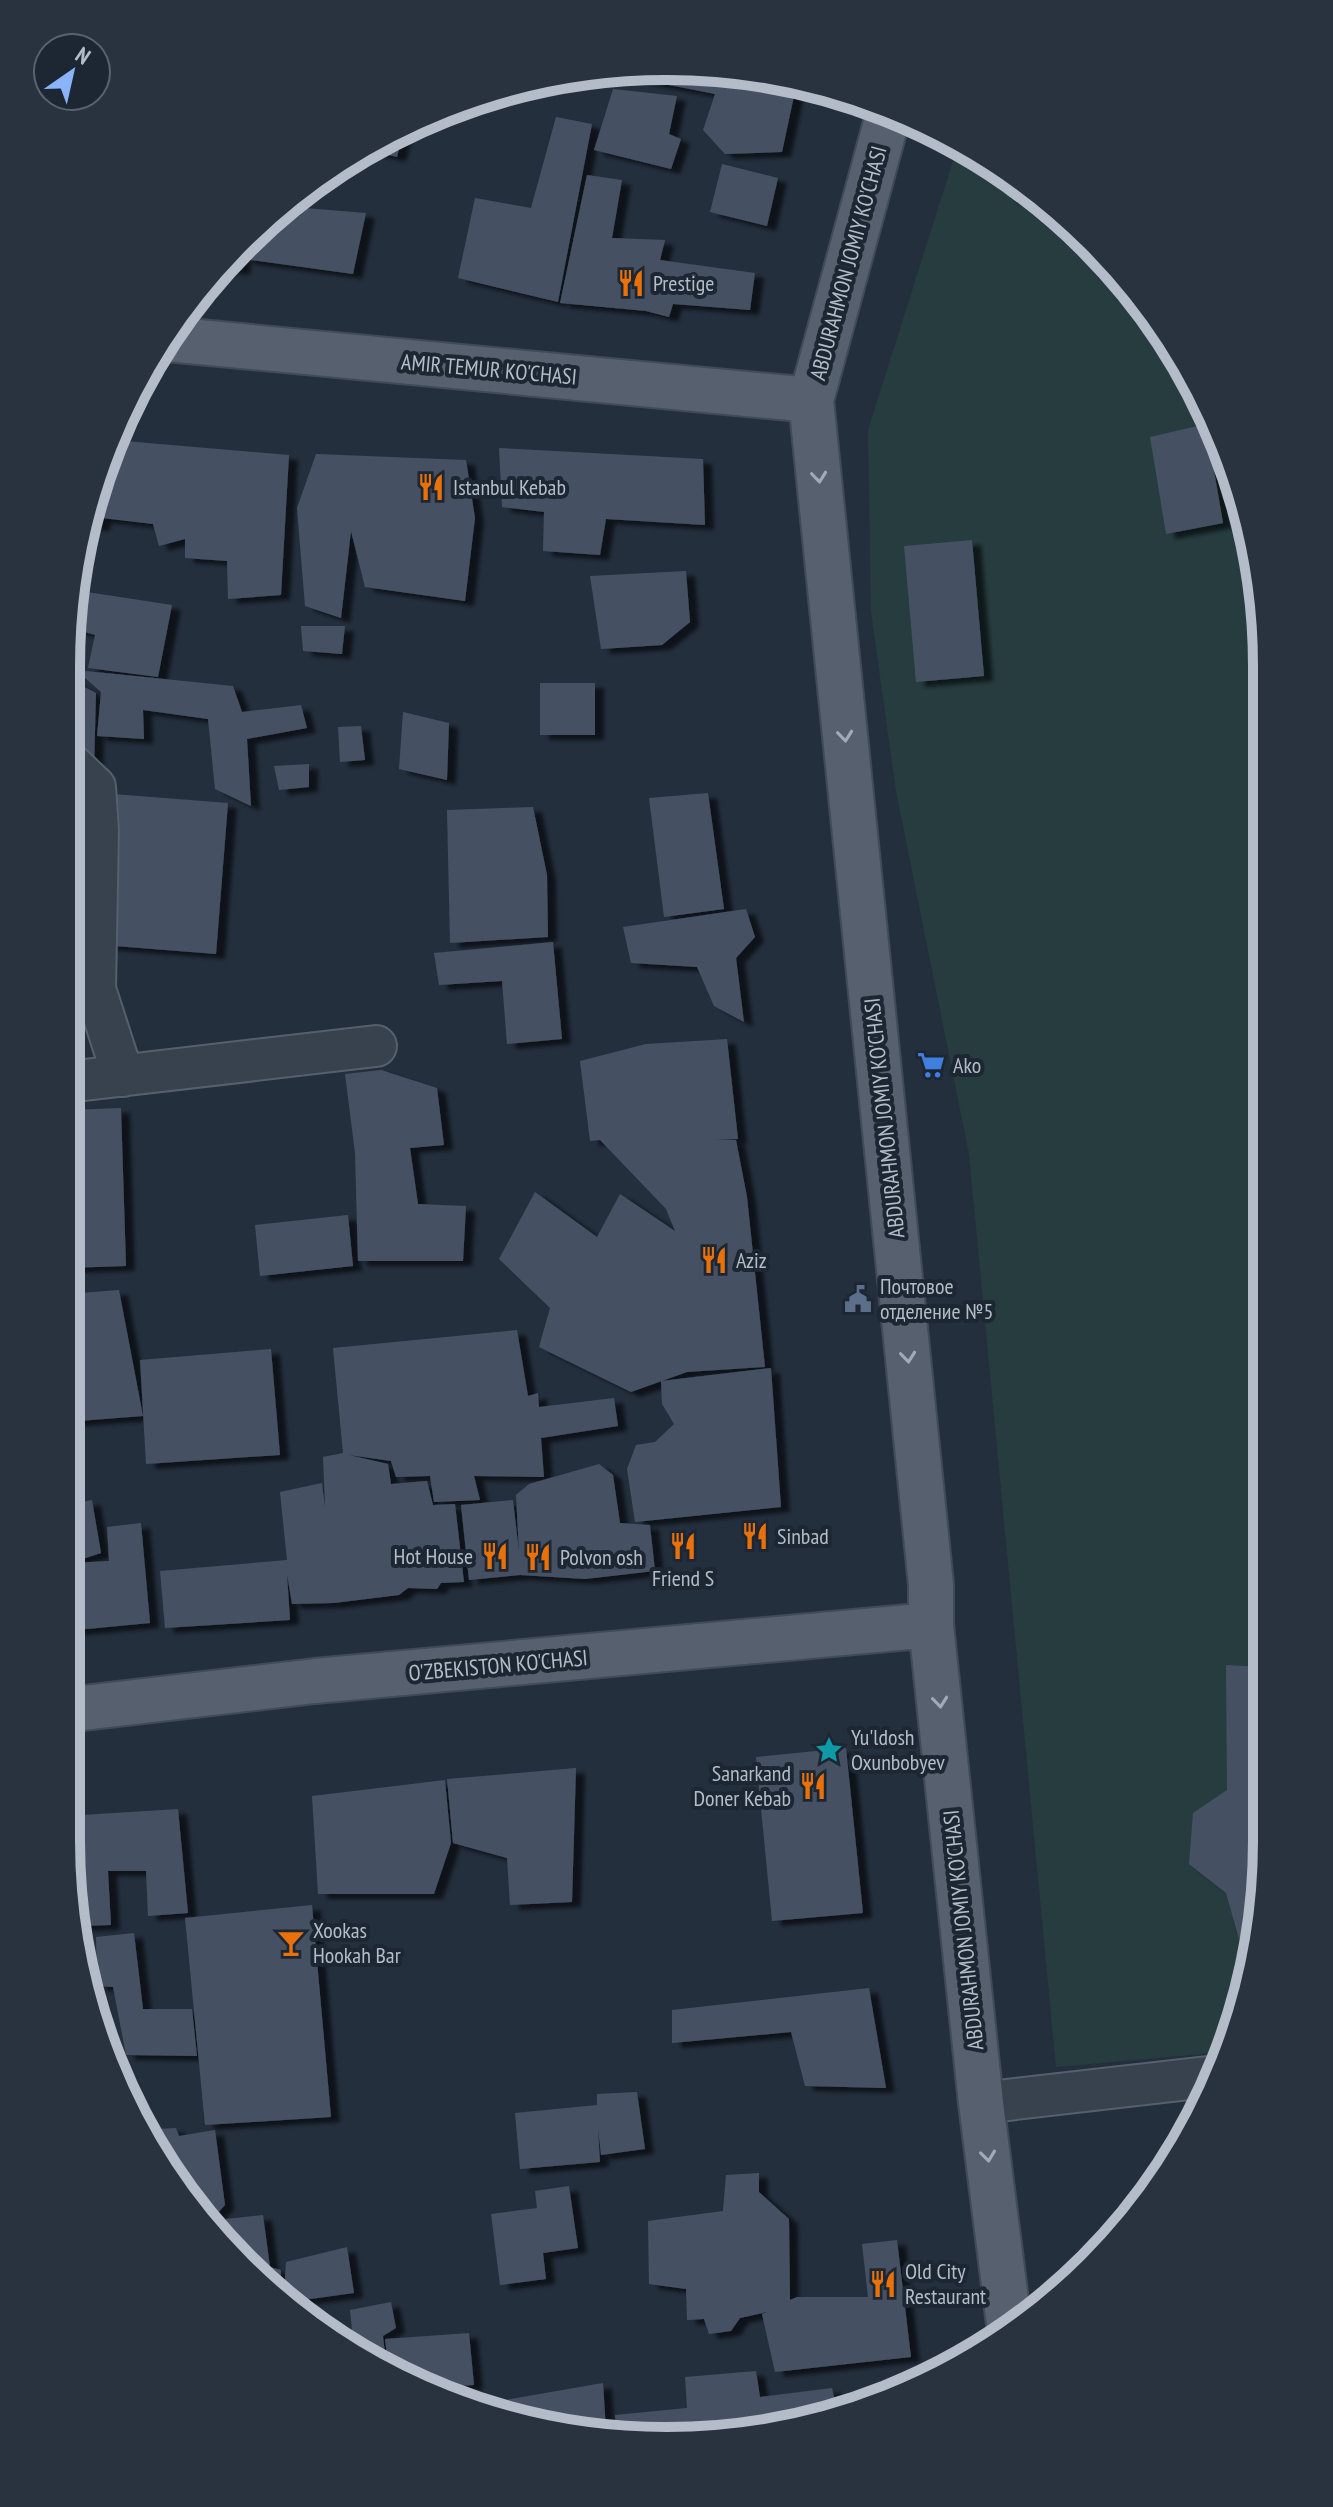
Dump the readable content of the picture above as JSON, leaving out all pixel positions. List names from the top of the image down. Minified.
{"streets":{"main road":["ABDURAHMON JOMIY KO'CHASI","AMIR TEMUR KO'CHASI","O'ZBEKISTON KO'CHASI"]},"crossings":[["ABDURAHMON JOMIY KO'CHASI","AMIR TEMUR KO'CHASI"],["ABDURAHMON JOMIY KO'CHASI","O'ZBEKISTON KO'CHASI"]],"one_way":["ABDURAHMON JOMIY KO'CHASI"],"places":{"restaurant":["Prestige","Istanbul Kebab","Aziz","Sinbad","Friend S","Hot House","Polvon osh","Sanarkand Doner Kebab","Old City Restaurant"],"supermarket":["Ako"],"public building":["Почтовое отделение №5"],"place":["Yu'ldosh Oxunbobyev"],"bar":["Xookas Hookah Bar"]},"north":"top right"}
